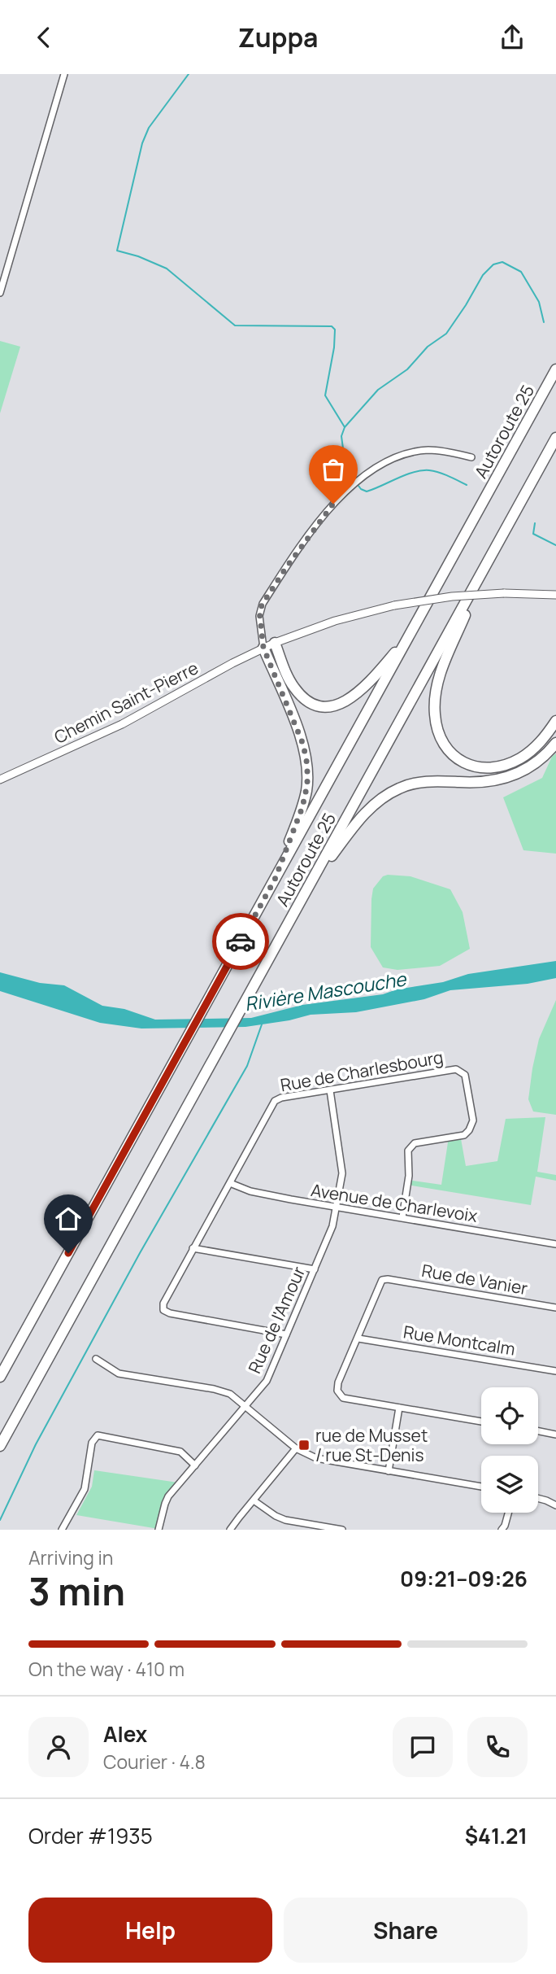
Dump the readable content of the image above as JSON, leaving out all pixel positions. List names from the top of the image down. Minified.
{"streets":{"highway":["Autoroute 25"],"street":["Chemin Saint-Pierre","Rue de Charlesbourg","Avenue de Charlevoix","Rue de Vanier","Rue de l'Amour","Rue Montcalm"]},"crossings":[["Rue de Charlesbourg","Avenue de Charlevoix"],["Rue de Charlesbourg","Rue de l'Amour"],["Avenue de Charlevoix","Rue de l'Amour"],["Rue de Vanier","Rue Montcalm"]],"water":["Rivière Mascouche"],"places":{"transit":["rue de Musset / rue St-Denis"]},"page":{"header":"Zuppa","heading":["3 min","Arriving in","09:21–09:26"],"panel":["Alex","Courier · 4.8","Order #1935","$41.21"],"bar":"On the way · 410 m","buttons":["Help","Share"]}}
